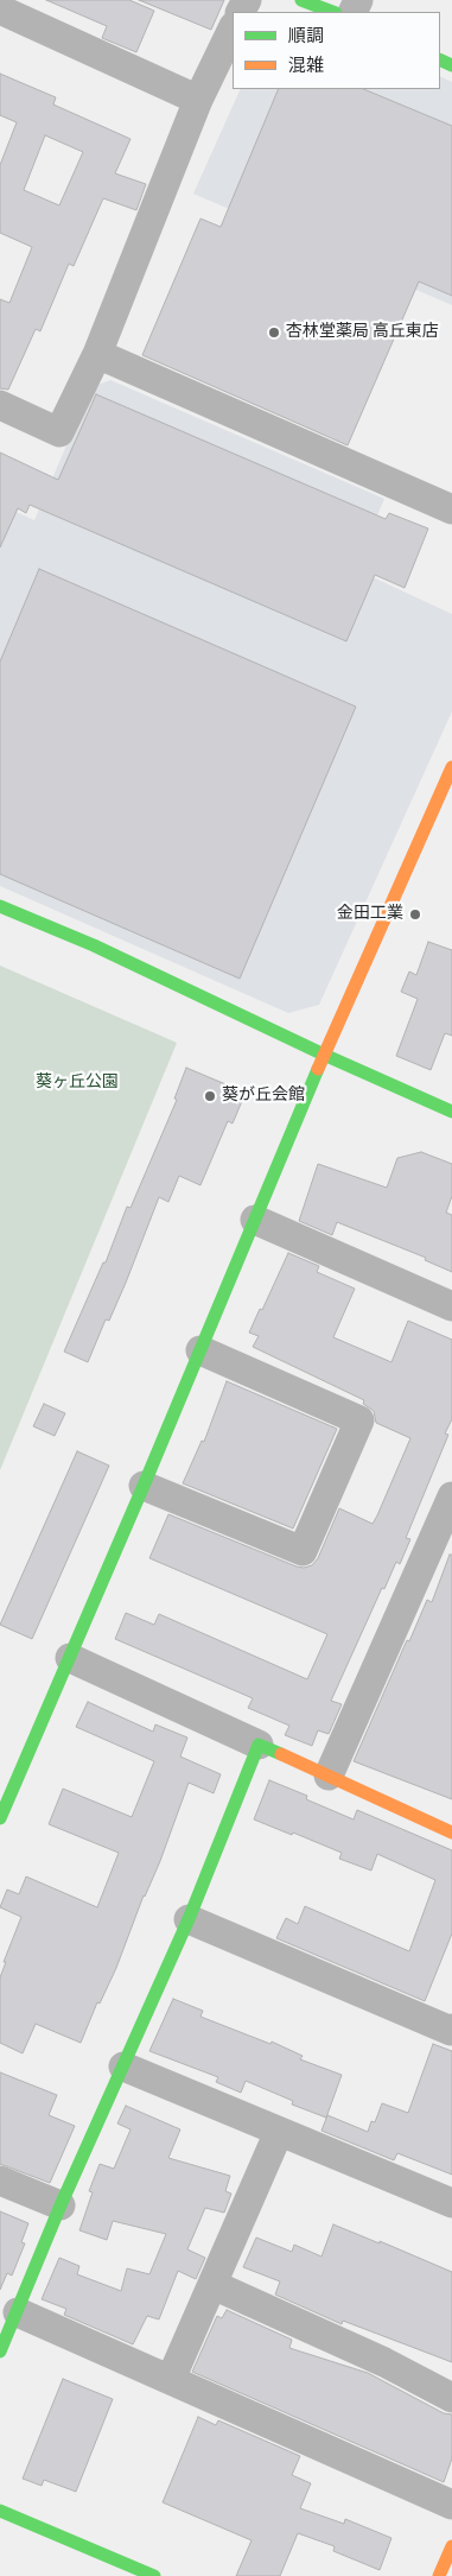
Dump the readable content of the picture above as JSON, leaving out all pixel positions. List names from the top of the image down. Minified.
{"parks":["葵ヶ丘公園"],"places":["杏林堂薬局 高丘東店","金田工業","葵が丘会館"],"legend":["順調","混雑"]}
